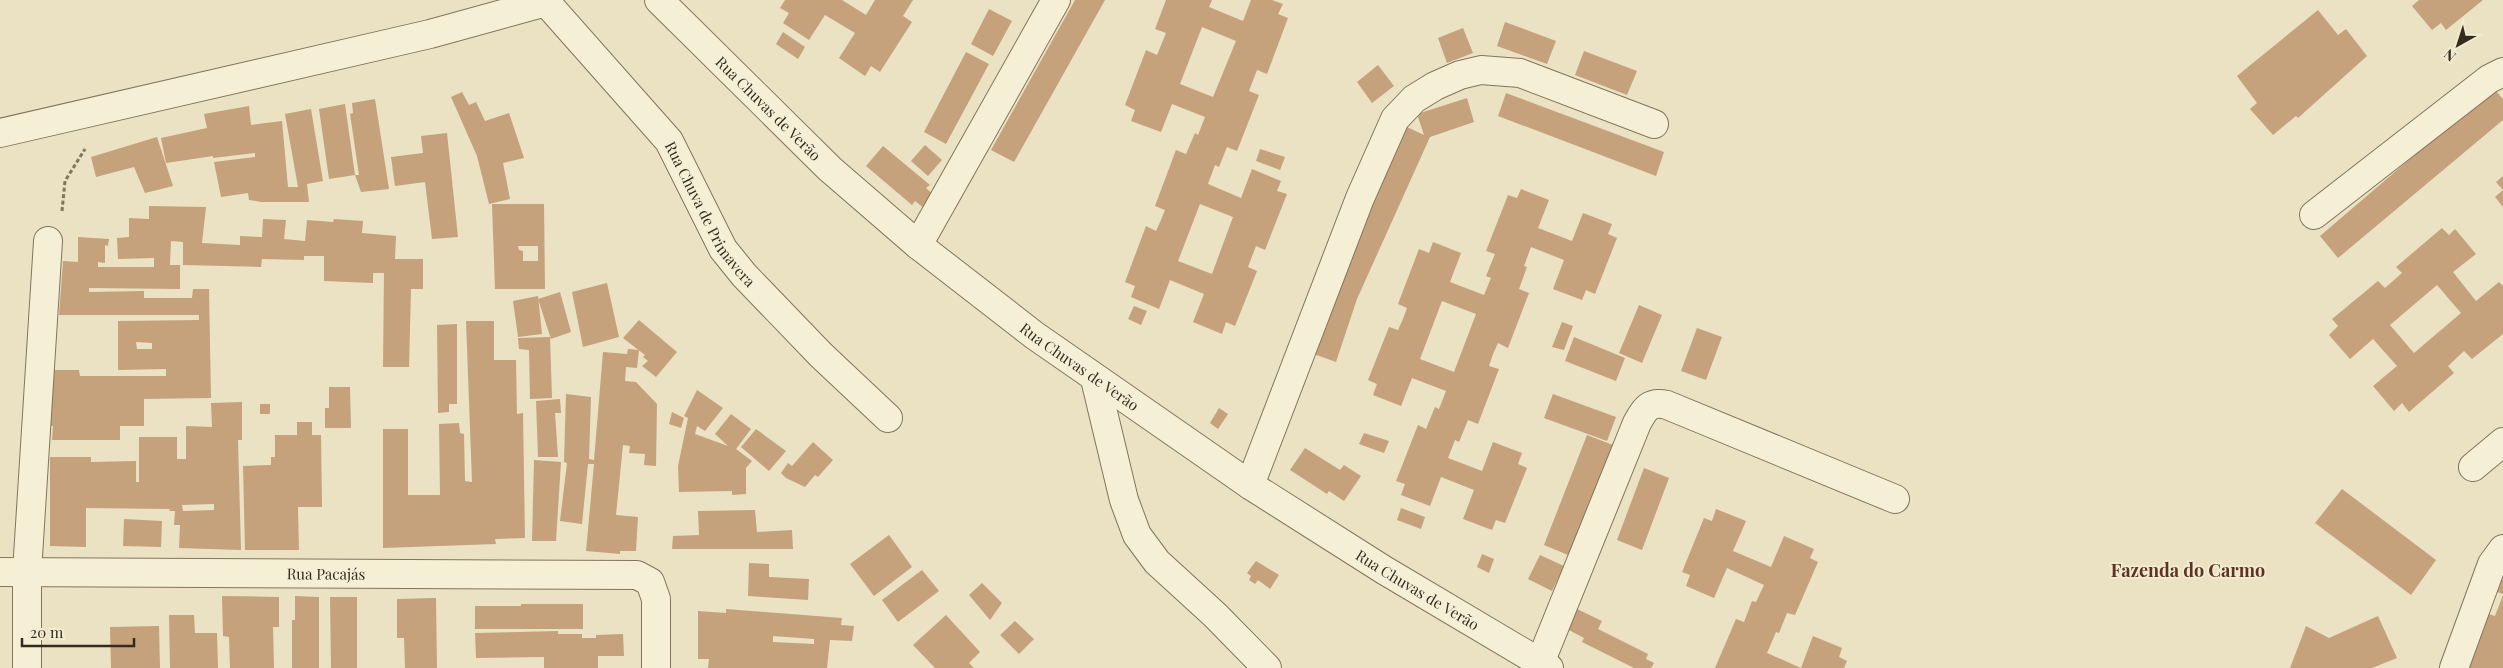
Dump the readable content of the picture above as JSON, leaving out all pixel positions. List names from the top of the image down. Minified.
{"streets":{"street":["Rua Chuvas de Verão","Rua Chuva de Primavera","Rua Pacajás"]},"districts":["Fazenda do Carmo"],"scale_bar":"20 m","north":"bottom left"}
